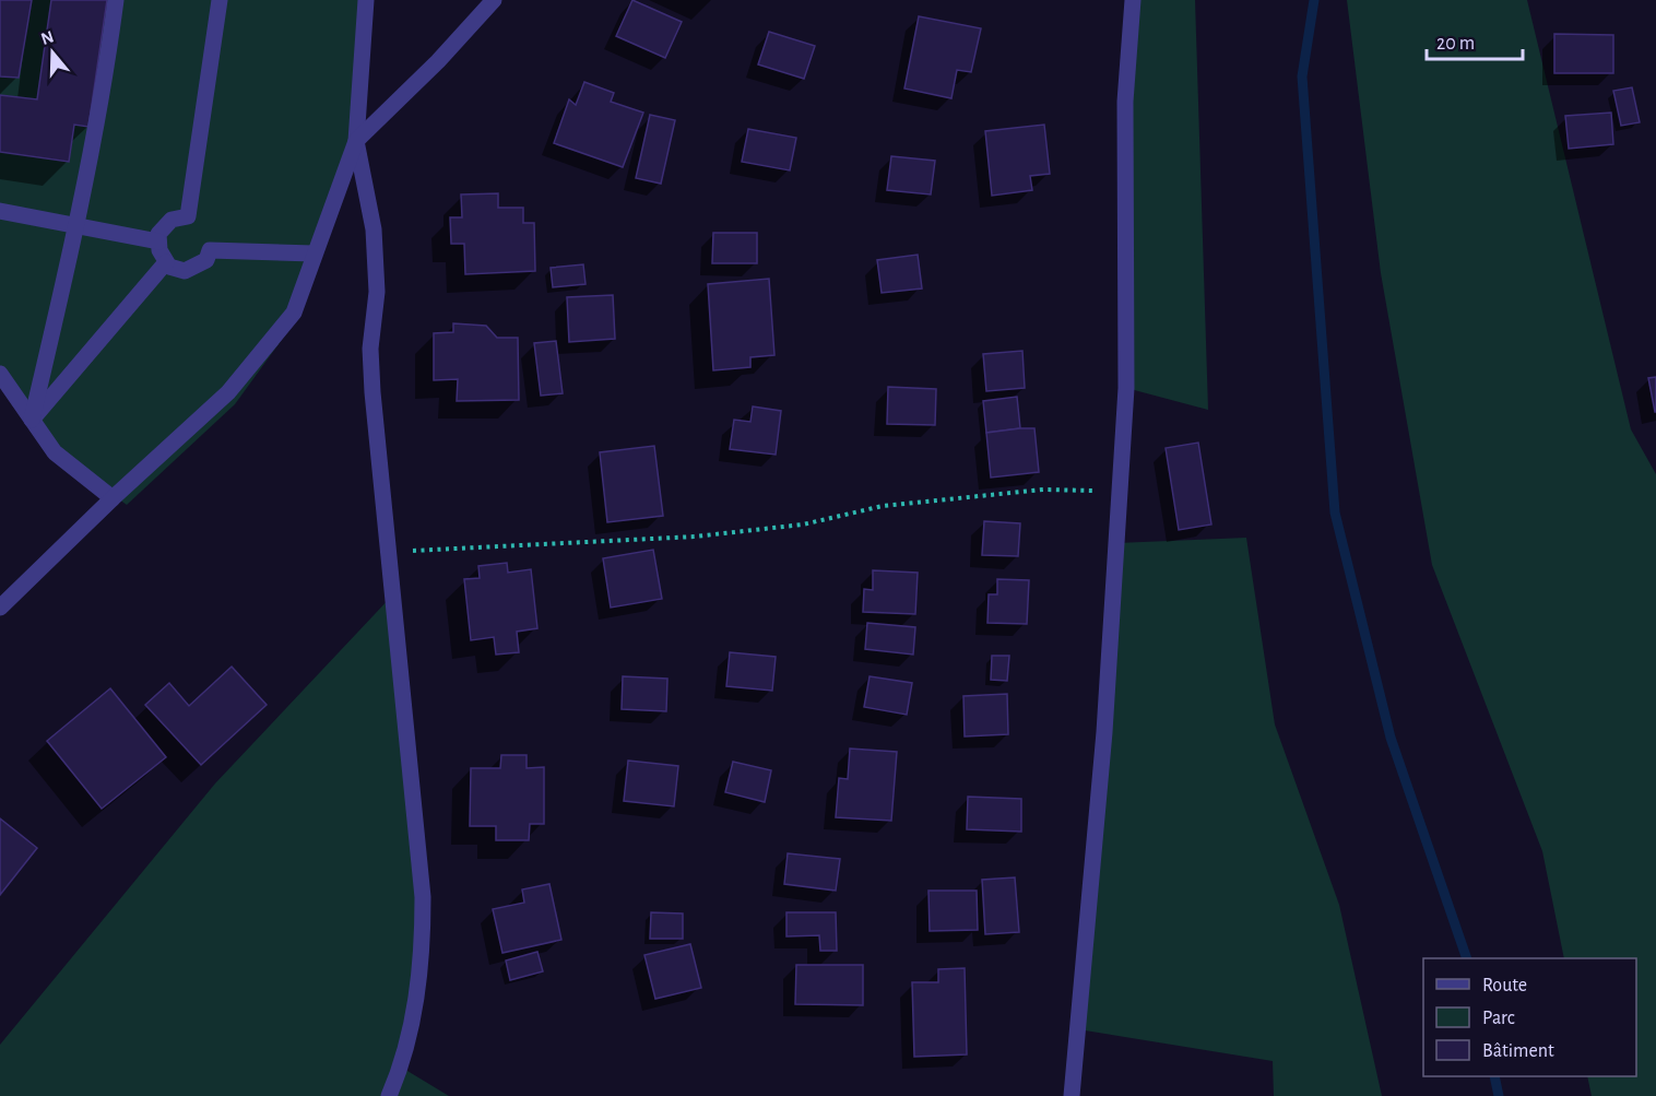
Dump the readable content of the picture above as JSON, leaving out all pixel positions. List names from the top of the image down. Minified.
{"legend":["Route","Parc","Bâtiment"],"scale_bar":"20 m","north":"top"}
